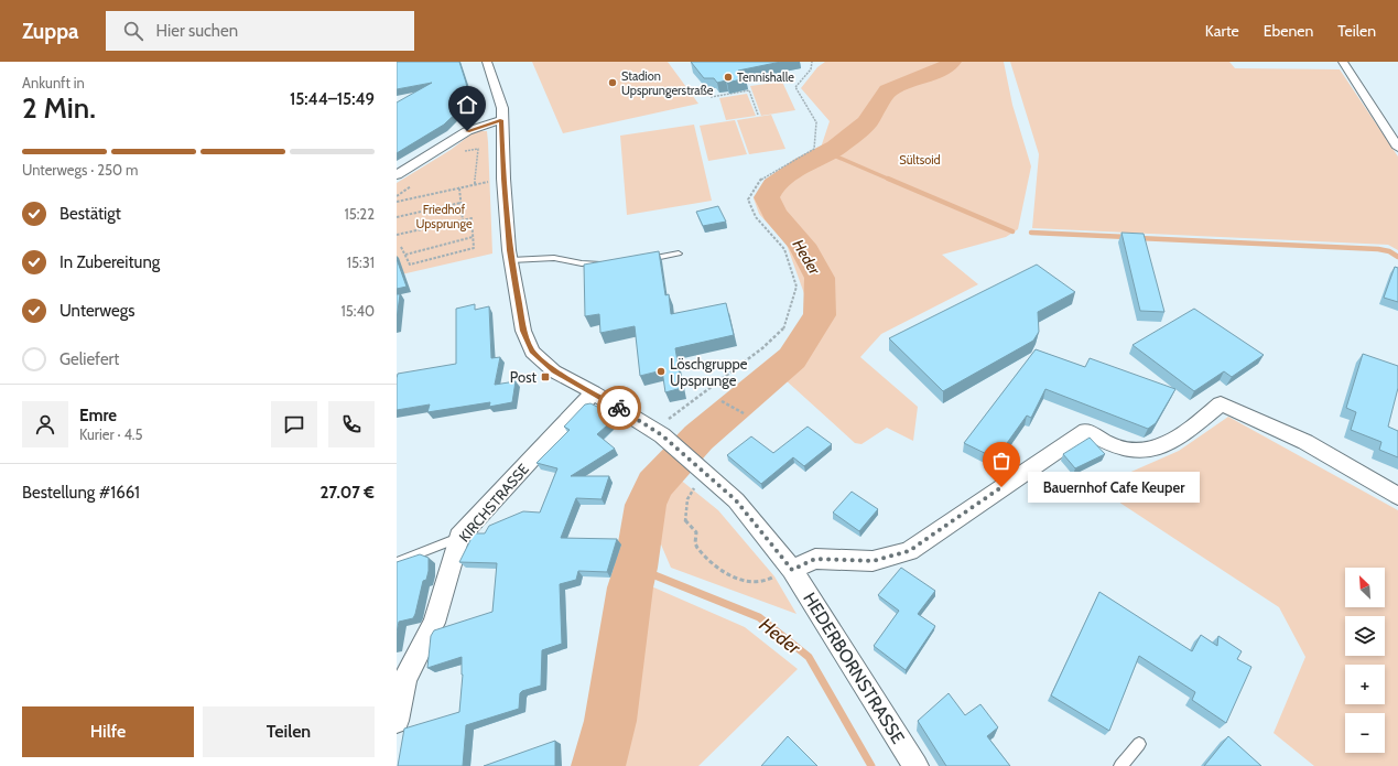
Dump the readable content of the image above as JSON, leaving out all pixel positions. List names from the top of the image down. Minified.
{"streets":{"street":["KIRCHSTRASSE","HEDERBORNSTRASSE"]},"crossings":[["KIRCHSTRASSE","HEDERBORNSTRASSE"]],"water":["Heder"],"parks":["Sültsoid","Friedhof Upsprunge"],"places":{"other":["Tennishalle","Stadion Upsprungerstraße","Löschgruppe Upsprunge","Bauernhof Cafe Keuper"],"transit":["Post"]},"north":"top left","page":{"header":"Zuppa","search":"Hier suchen","nav":["Karte","Ebenen","Teilen"],"heading":["2 Min.","Ankunft in","15:44–15:49"],"panel":["Emre","Kurier · 4.5","Bestellung #1661","27.07 €"],"bar":"Unterwegs · 250 m","list":[["Bestätigt","15:22"],["In Zubereitung","15:31"],["Unterwegs","15:40"],"Geliefert"],"bubble":"Bauernhof Cafe Keuper","map_buttons":["+","−"],"buttons":["Hilfe","Teilen"]}}
